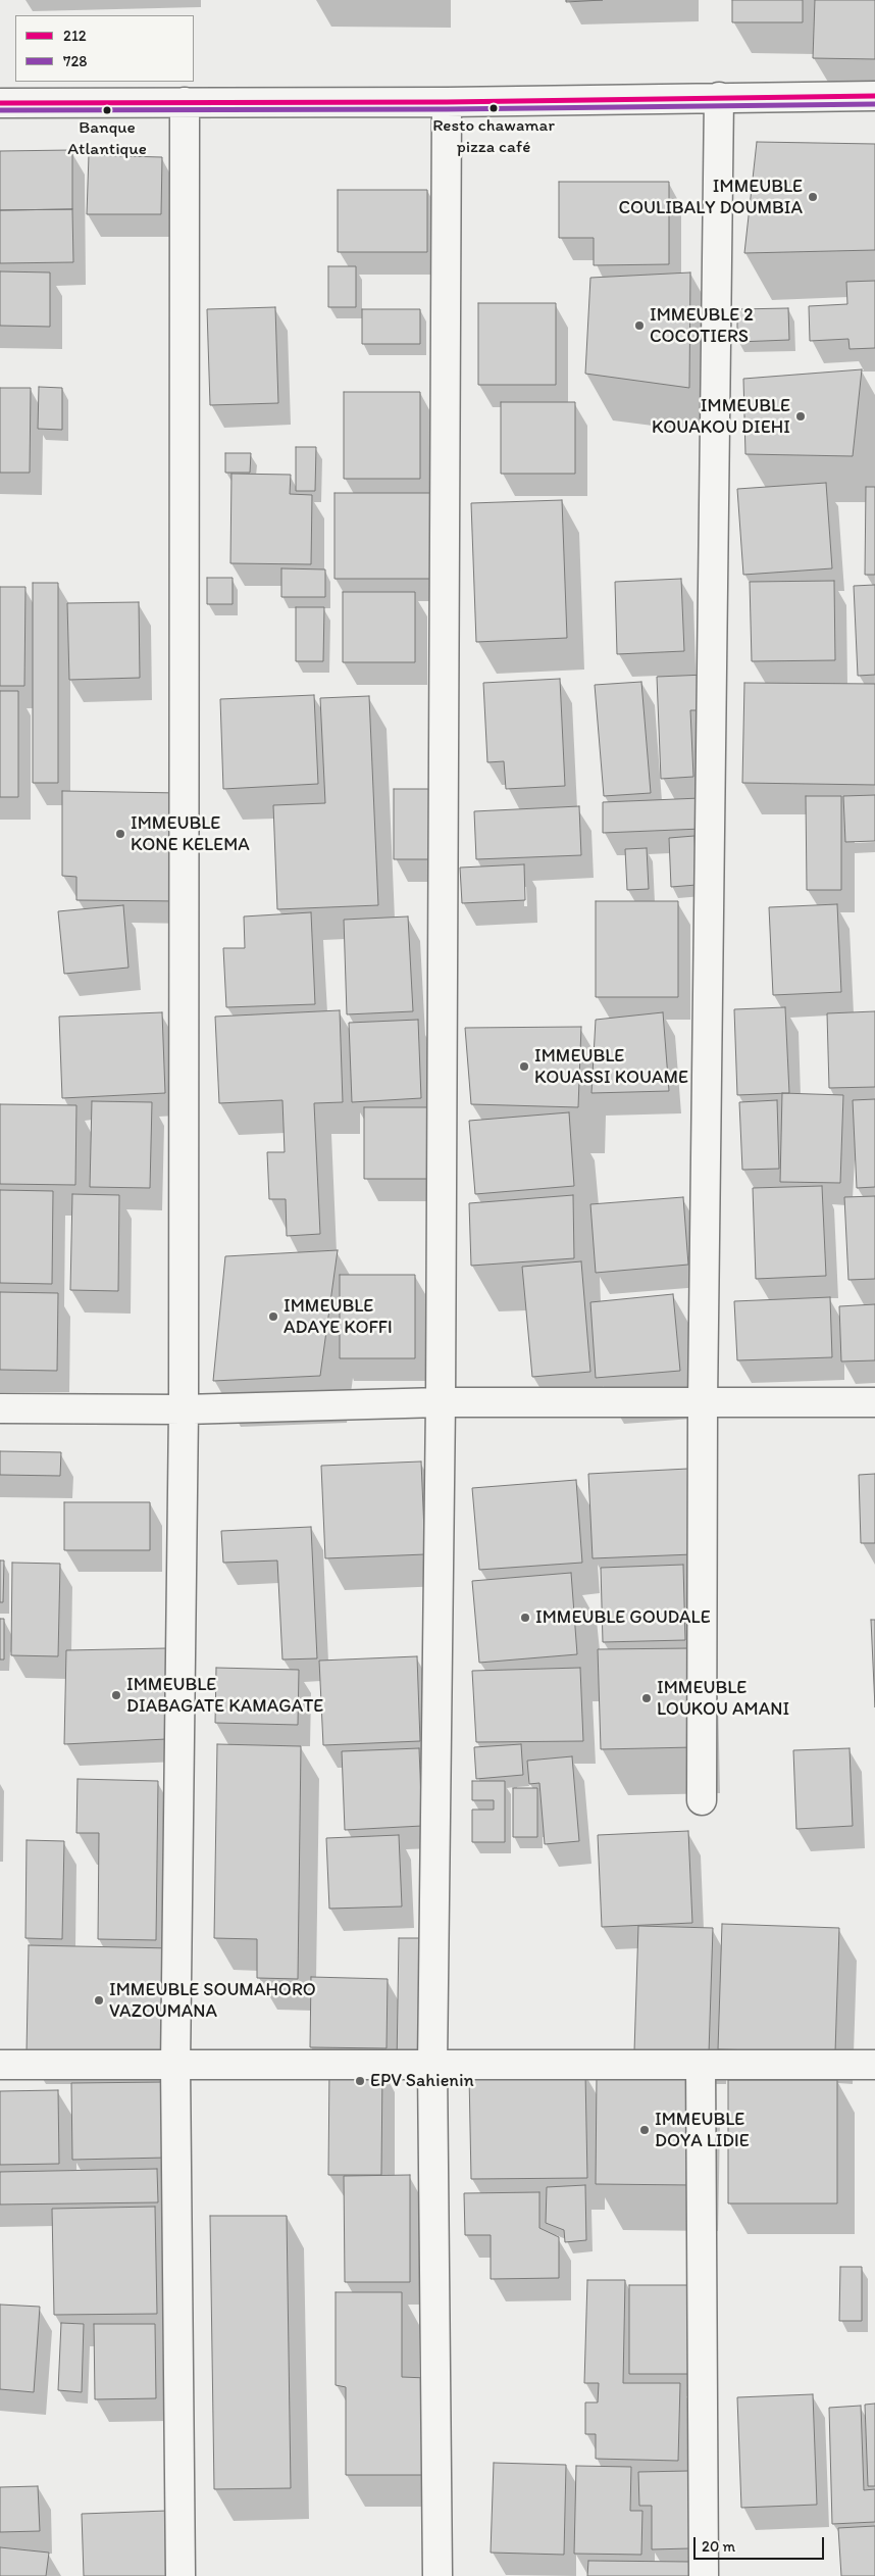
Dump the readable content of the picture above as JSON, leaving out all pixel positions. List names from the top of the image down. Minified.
{"places":["Resto chawamar pizza café","Banque Atlantique","IMMEUBLE COULIBALY DOUMBIA","IMMEUBLE 2 COCOTIERS","IMMEUBLE KOUAKOU DIEHI","IMMEUBLE KONE KELEMA","IMMEUBLE KOUASSI KOUAME","IMMEUBLE ADAYE KOFFI","IMMEUBLE GOUDALE","IMMEUBLE DIABAGATE KAMAGATE","IMMEUBLE LOUKOU AMANI","IMMEUBLE SOUMAHORO VAZOUMANA","EPV Sahienin","IMMEUBLE DOYA LIDIE"],"lines":["transit line 212","transit line 728"],"legend":["212","728"],"scale_bar":"20 m"}
